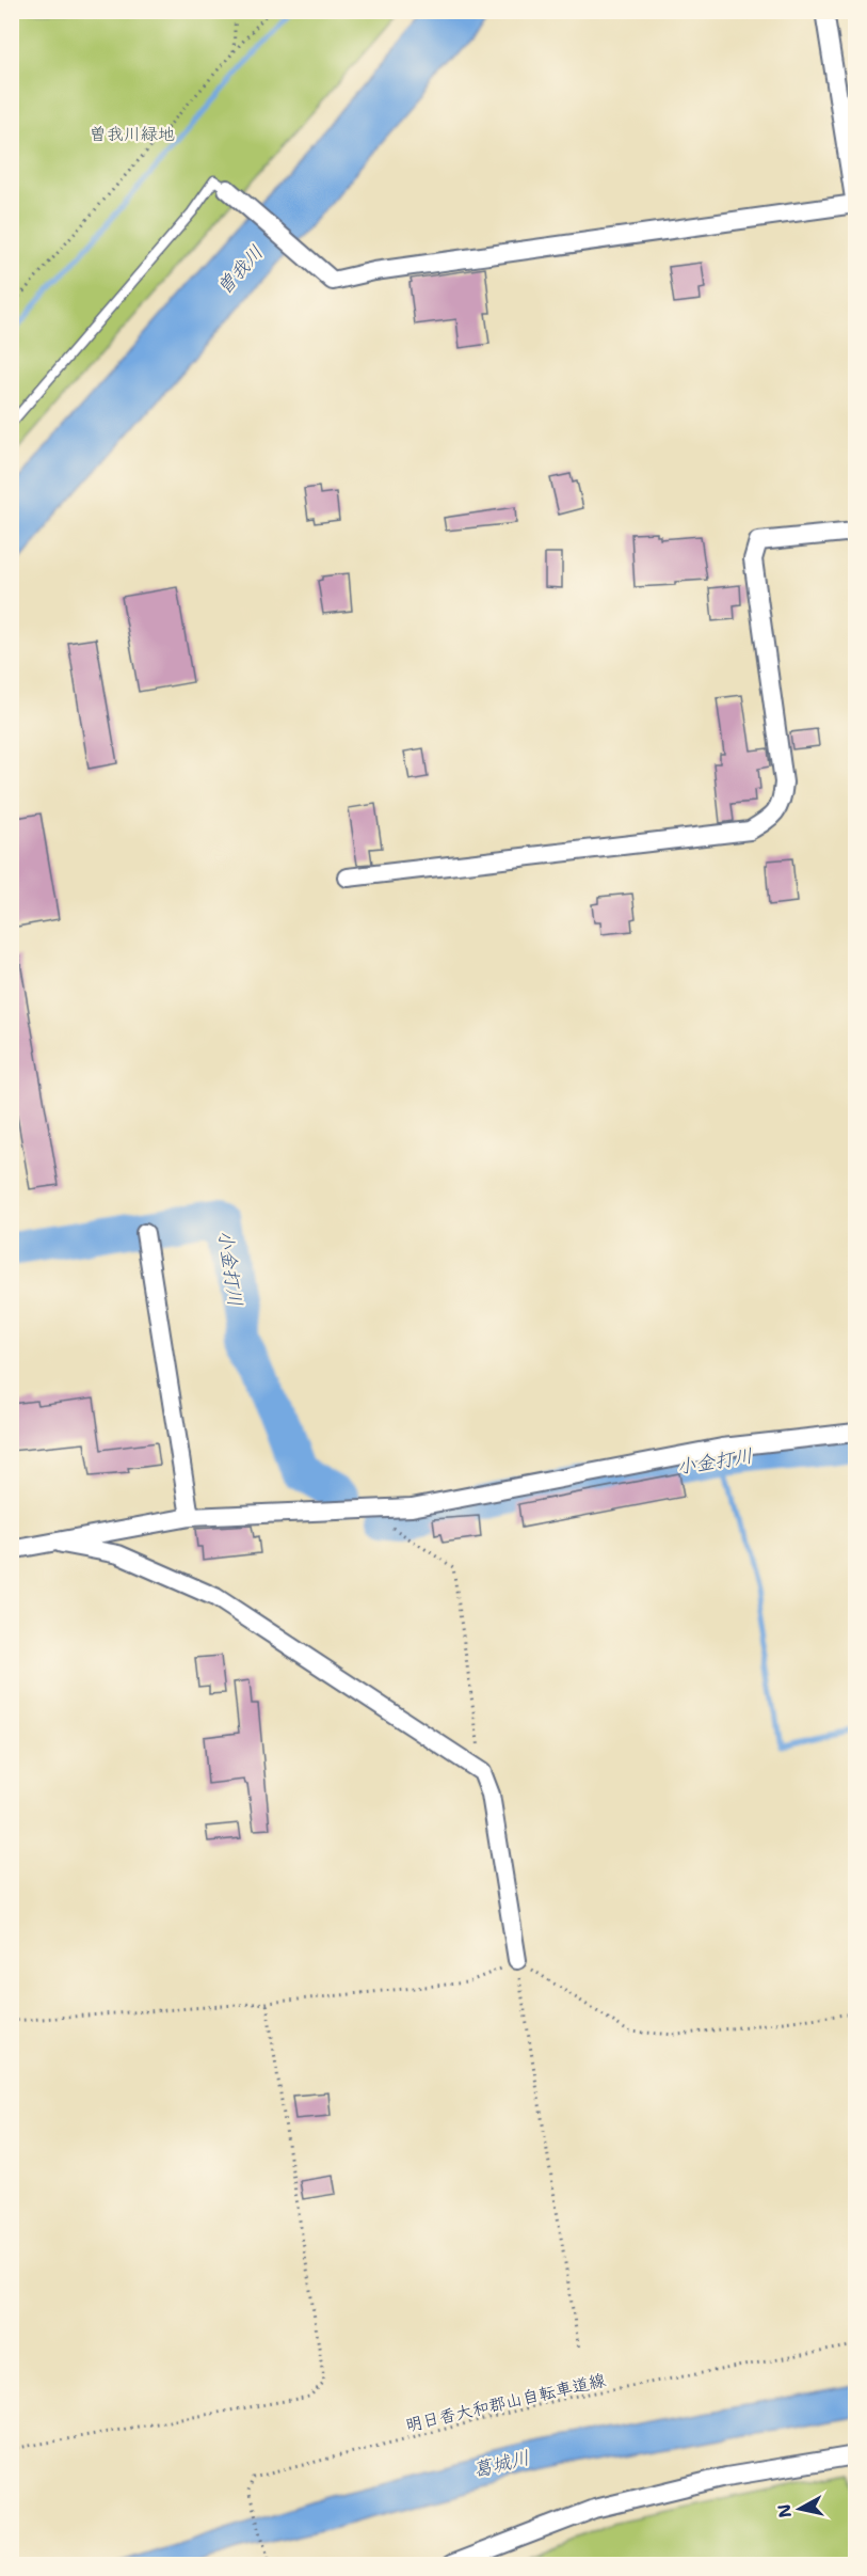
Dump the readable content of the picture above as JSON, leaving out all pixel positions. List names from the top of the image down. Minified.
{"streets":{"path":["明日香大和郡山自転車道線"]},"water":["曽我川","小金打川","葛城川"],"parks":["曽我川緑地"],"north":"left"}
